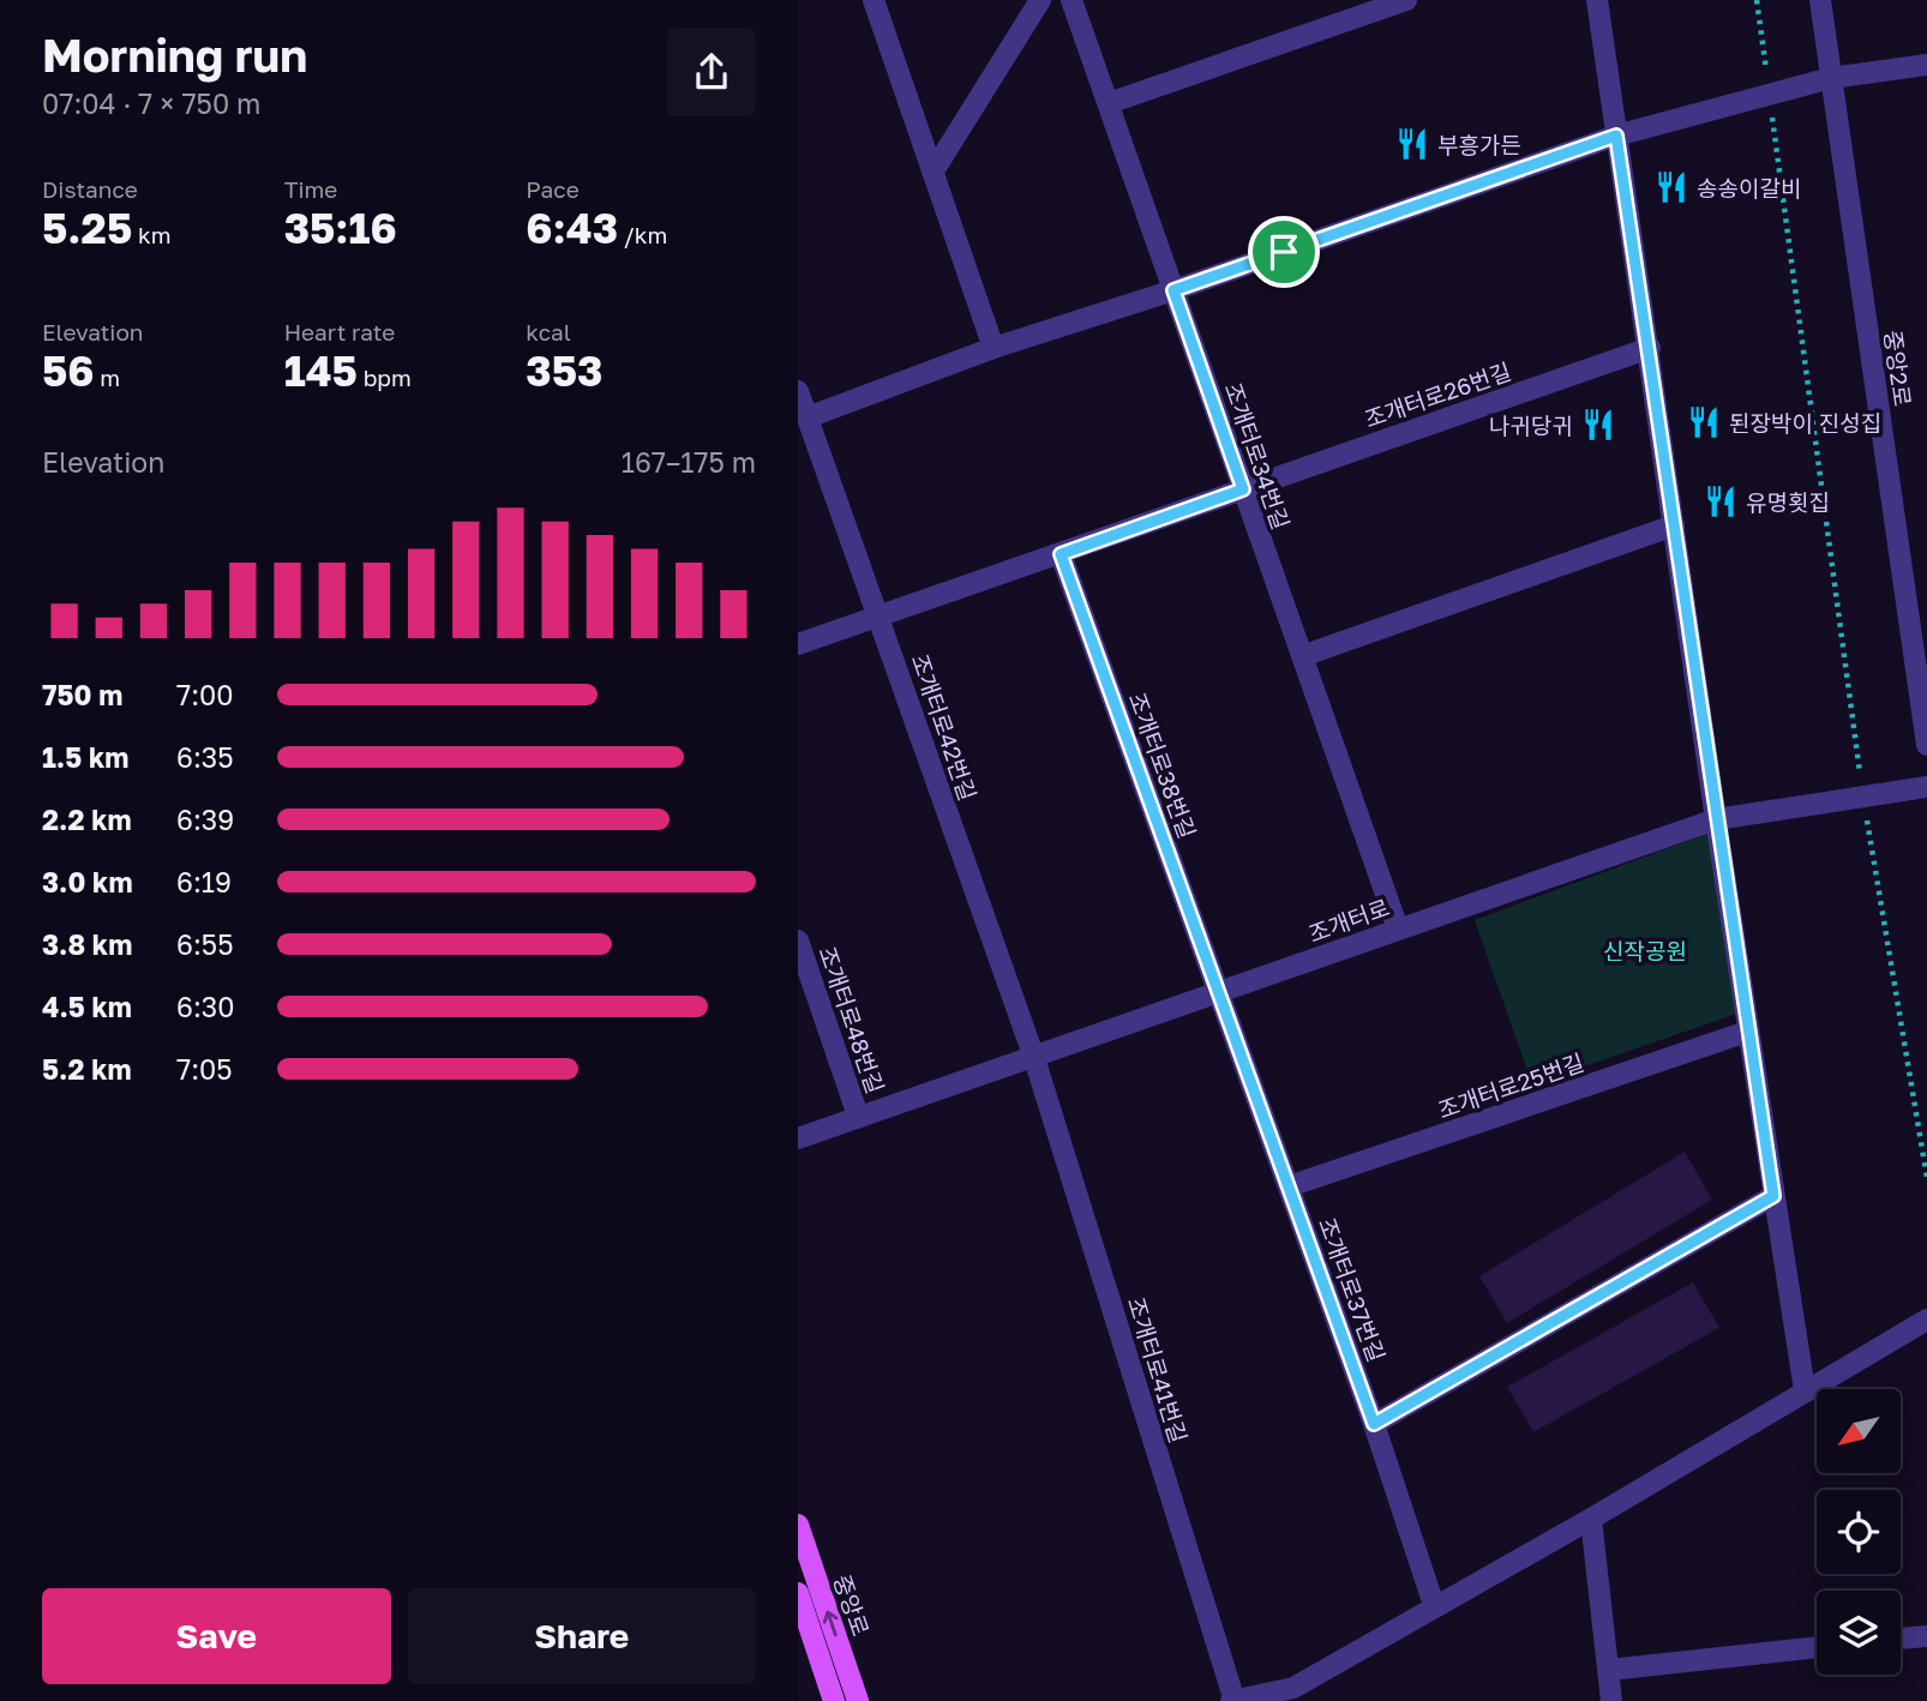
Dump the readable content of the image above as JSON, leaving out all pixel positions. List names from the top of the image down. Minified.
{"streets":{"main road":["중앙로"],"street":["중앙2로","조개터로26번길","조개터로34번길","조개터로42번길","조개터로38번길","조개터로","조개터로48번길","조개터로25번길","조개터로37번길","조개터로41번길"]},"crossings":[["조개터로26번길","조개터로34번길"],["조개터로34번길","조개터로"],["조개터로42번길","조개터로"],["조개터로42번길","조개터로41번길"],["조개터로38번길","조개터로"],["조개터로38번길","조개터로37번길"],["조개터로","조개터로48번길"],["조개터로","조개터로37번길"],["조개터로","조개터로41번길"],["조개터로25번길","조개터로37번길"]],"parks":["신작공원"],"places":{"restaurant":["부흥가든","송송이갈비","된장박이 진성집","나귀당귀","유명횟집"]},"north":"bottom left","page":{"heading":["Morning run","07:04 · 7 × 750 m"],"stats":[["Distance","5.25 km"],["Time","35:16"],["Pace","6:43 /km"],["Elevation","56 m"],["Heart rate","145 bpm"],["kcal","353"]],"chart":["Elevation","167–175 m"],"list":[{"name":"750 m","note":"7:00"},{"name":"1.5 km","note":"6:35"},{"name":"2.2 km","note":"6:39"},{"name":"3.0 km","note":"6:19"},{"name":"3.8 km","note":"6:55"},{"name":"4.5 km","note":"6:30"},{"name":"5.2 km","note":"7:05"}],"buttons":["Save","Share"]}}
